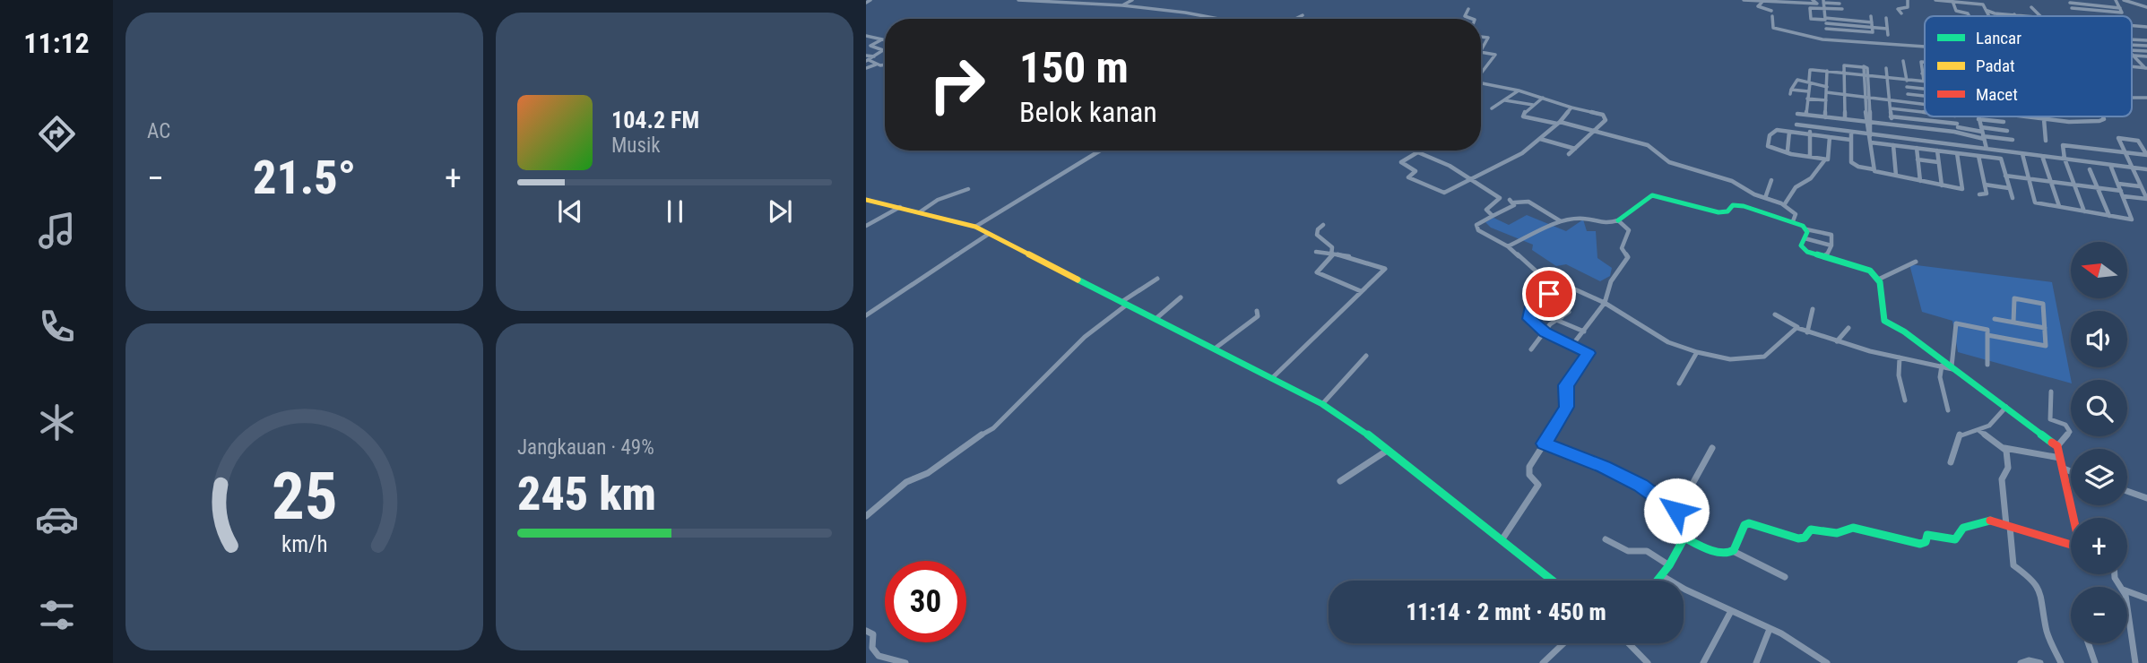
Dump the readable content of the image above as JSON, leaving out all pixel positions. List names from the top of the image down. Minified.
{"legend":["Lancar","Padat","Macet"],"north":"left","page":{"tabs":"11:12","tile":["AC",["Jangkauan · 49%","245 km"]],"turn":["150 m","Belok kanan"],"song":["104.2 FM","Musik"],"heat":["−","21.5°","+"],"map_buttons":["+","−"],"limit":"30","trip":"11:14 · 2 mnt · 450 m","gauge":["25","km/h"]}}
